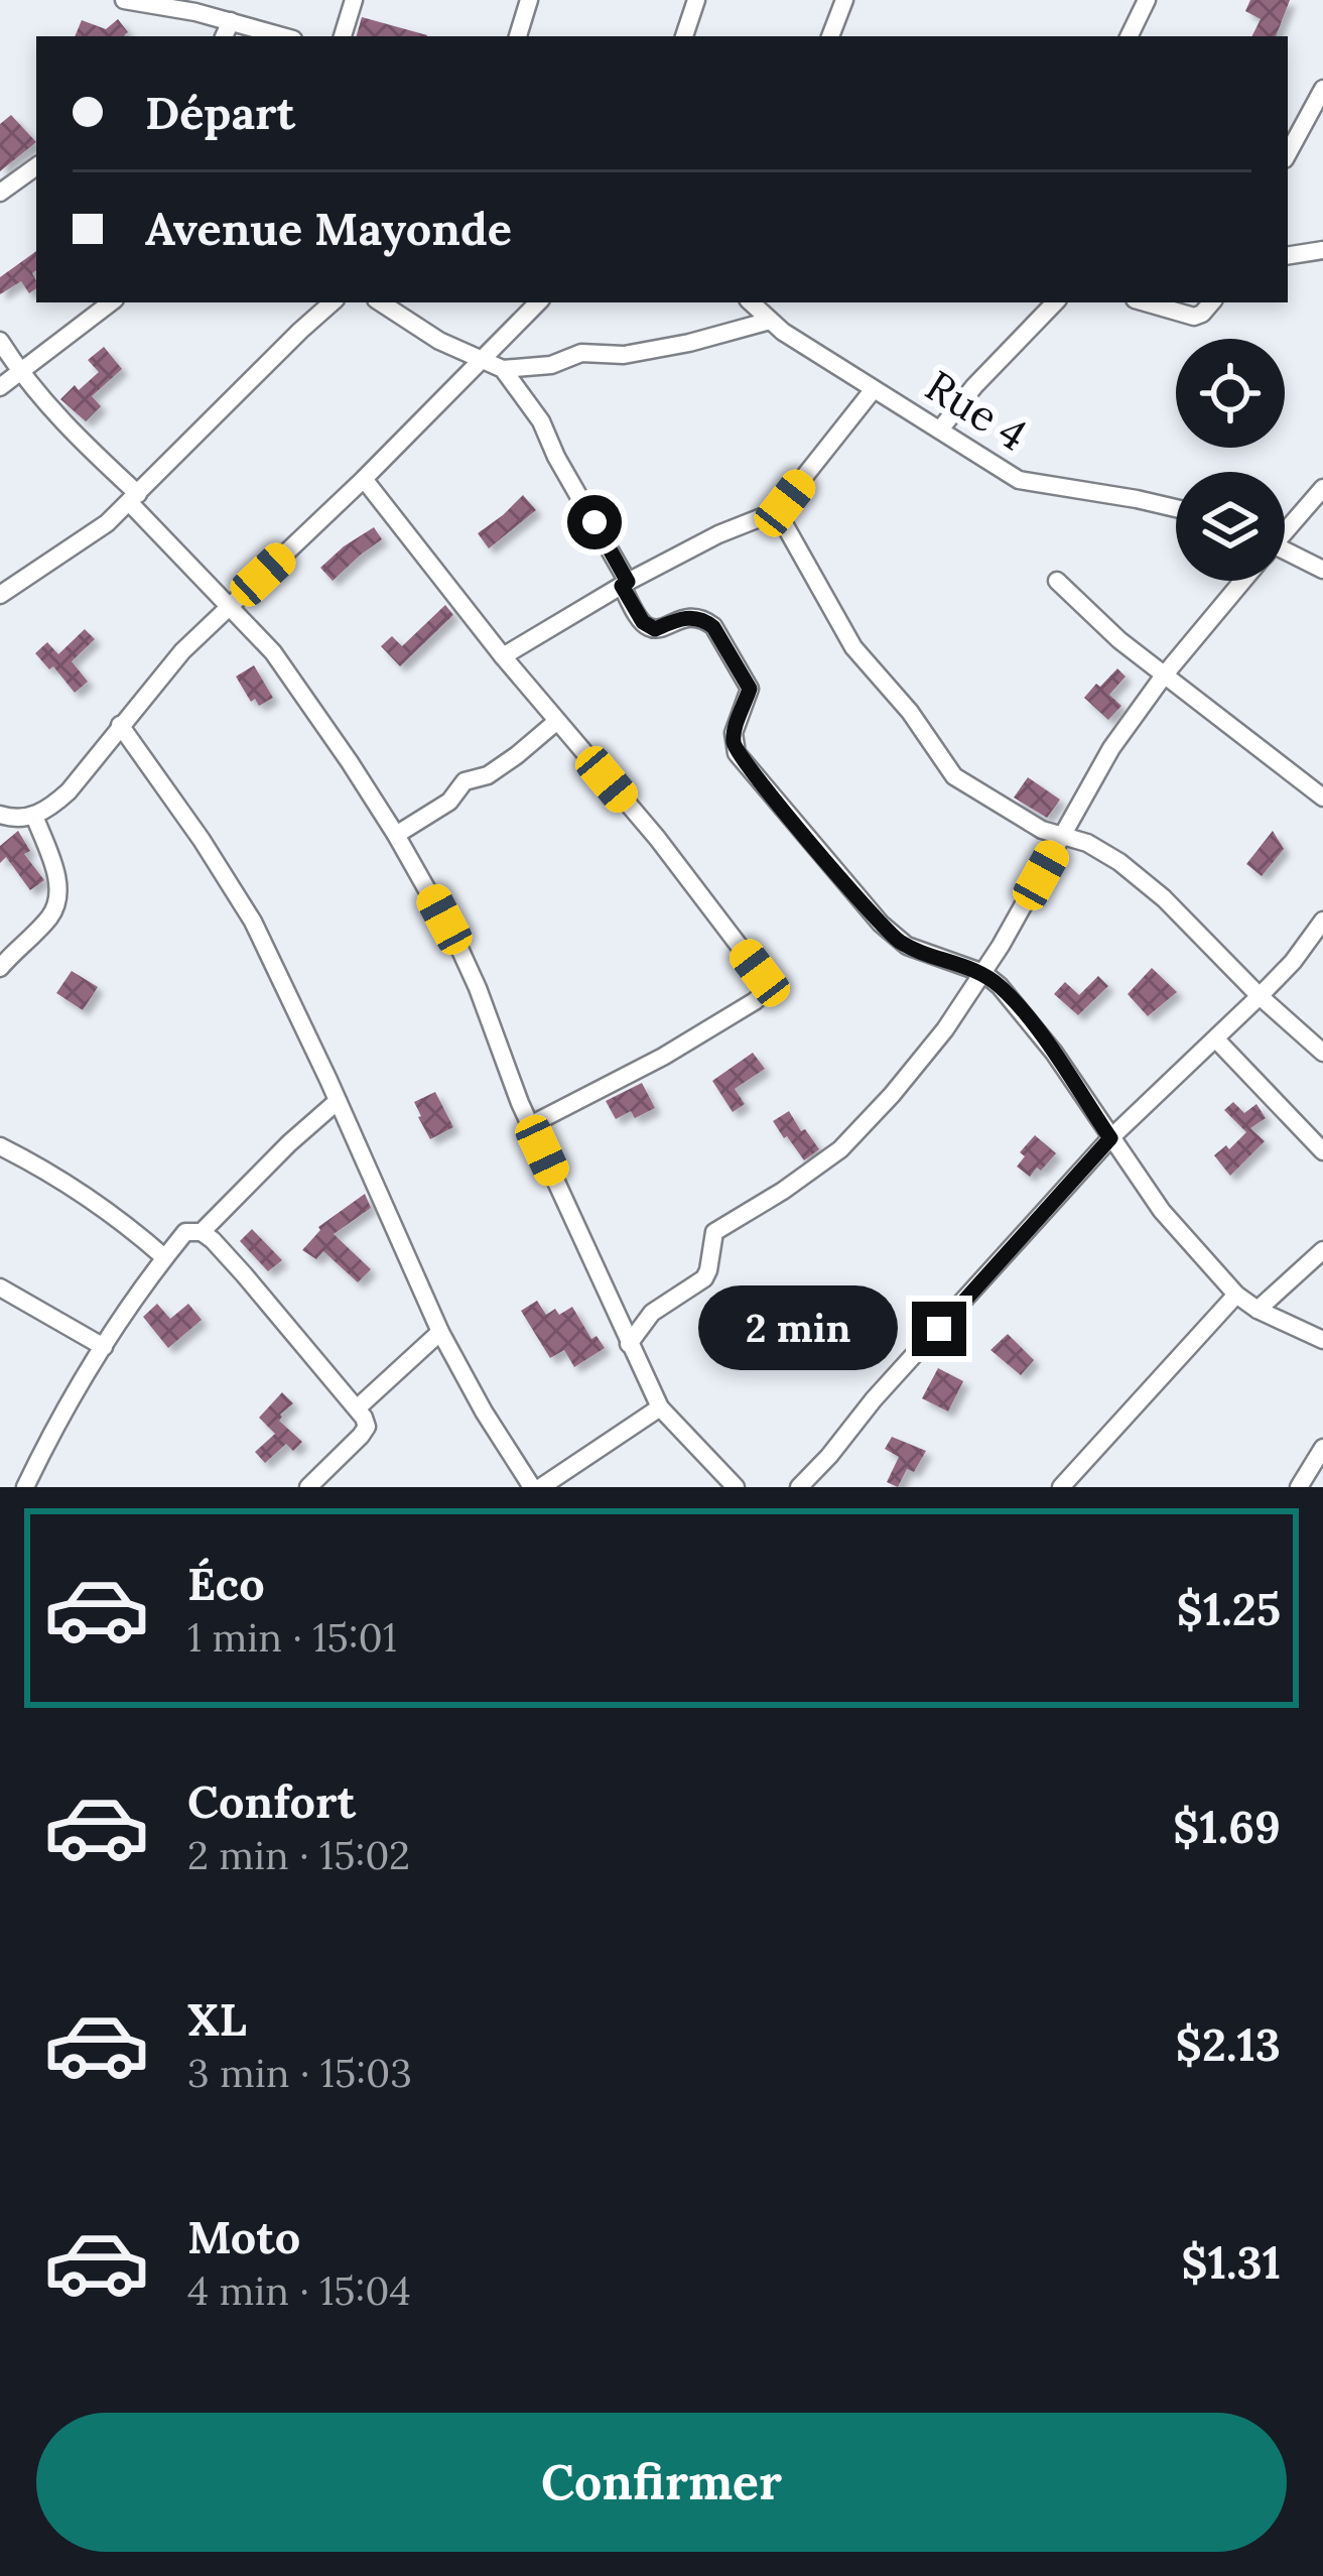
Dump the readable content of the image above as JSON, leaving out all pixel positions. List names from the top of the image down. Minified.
{"streets":{"street":["Rue 4"]},"page":{"banner":["Départ","Avenue Mayonde"],"bubble":"2 min","list":[{"name":"Éco","note":"1 min · 15:01","value":"$1.25"},{"name":"Confort","note":"2 min · 15:02","value":"$1.69"},{"name":"XL","note":"3 min · 15:03","value":"$2.13"},{"name":"Moto","note":"4 min · 15:04","value":"$1.31"}],"buttons":"Confirmer"}}
